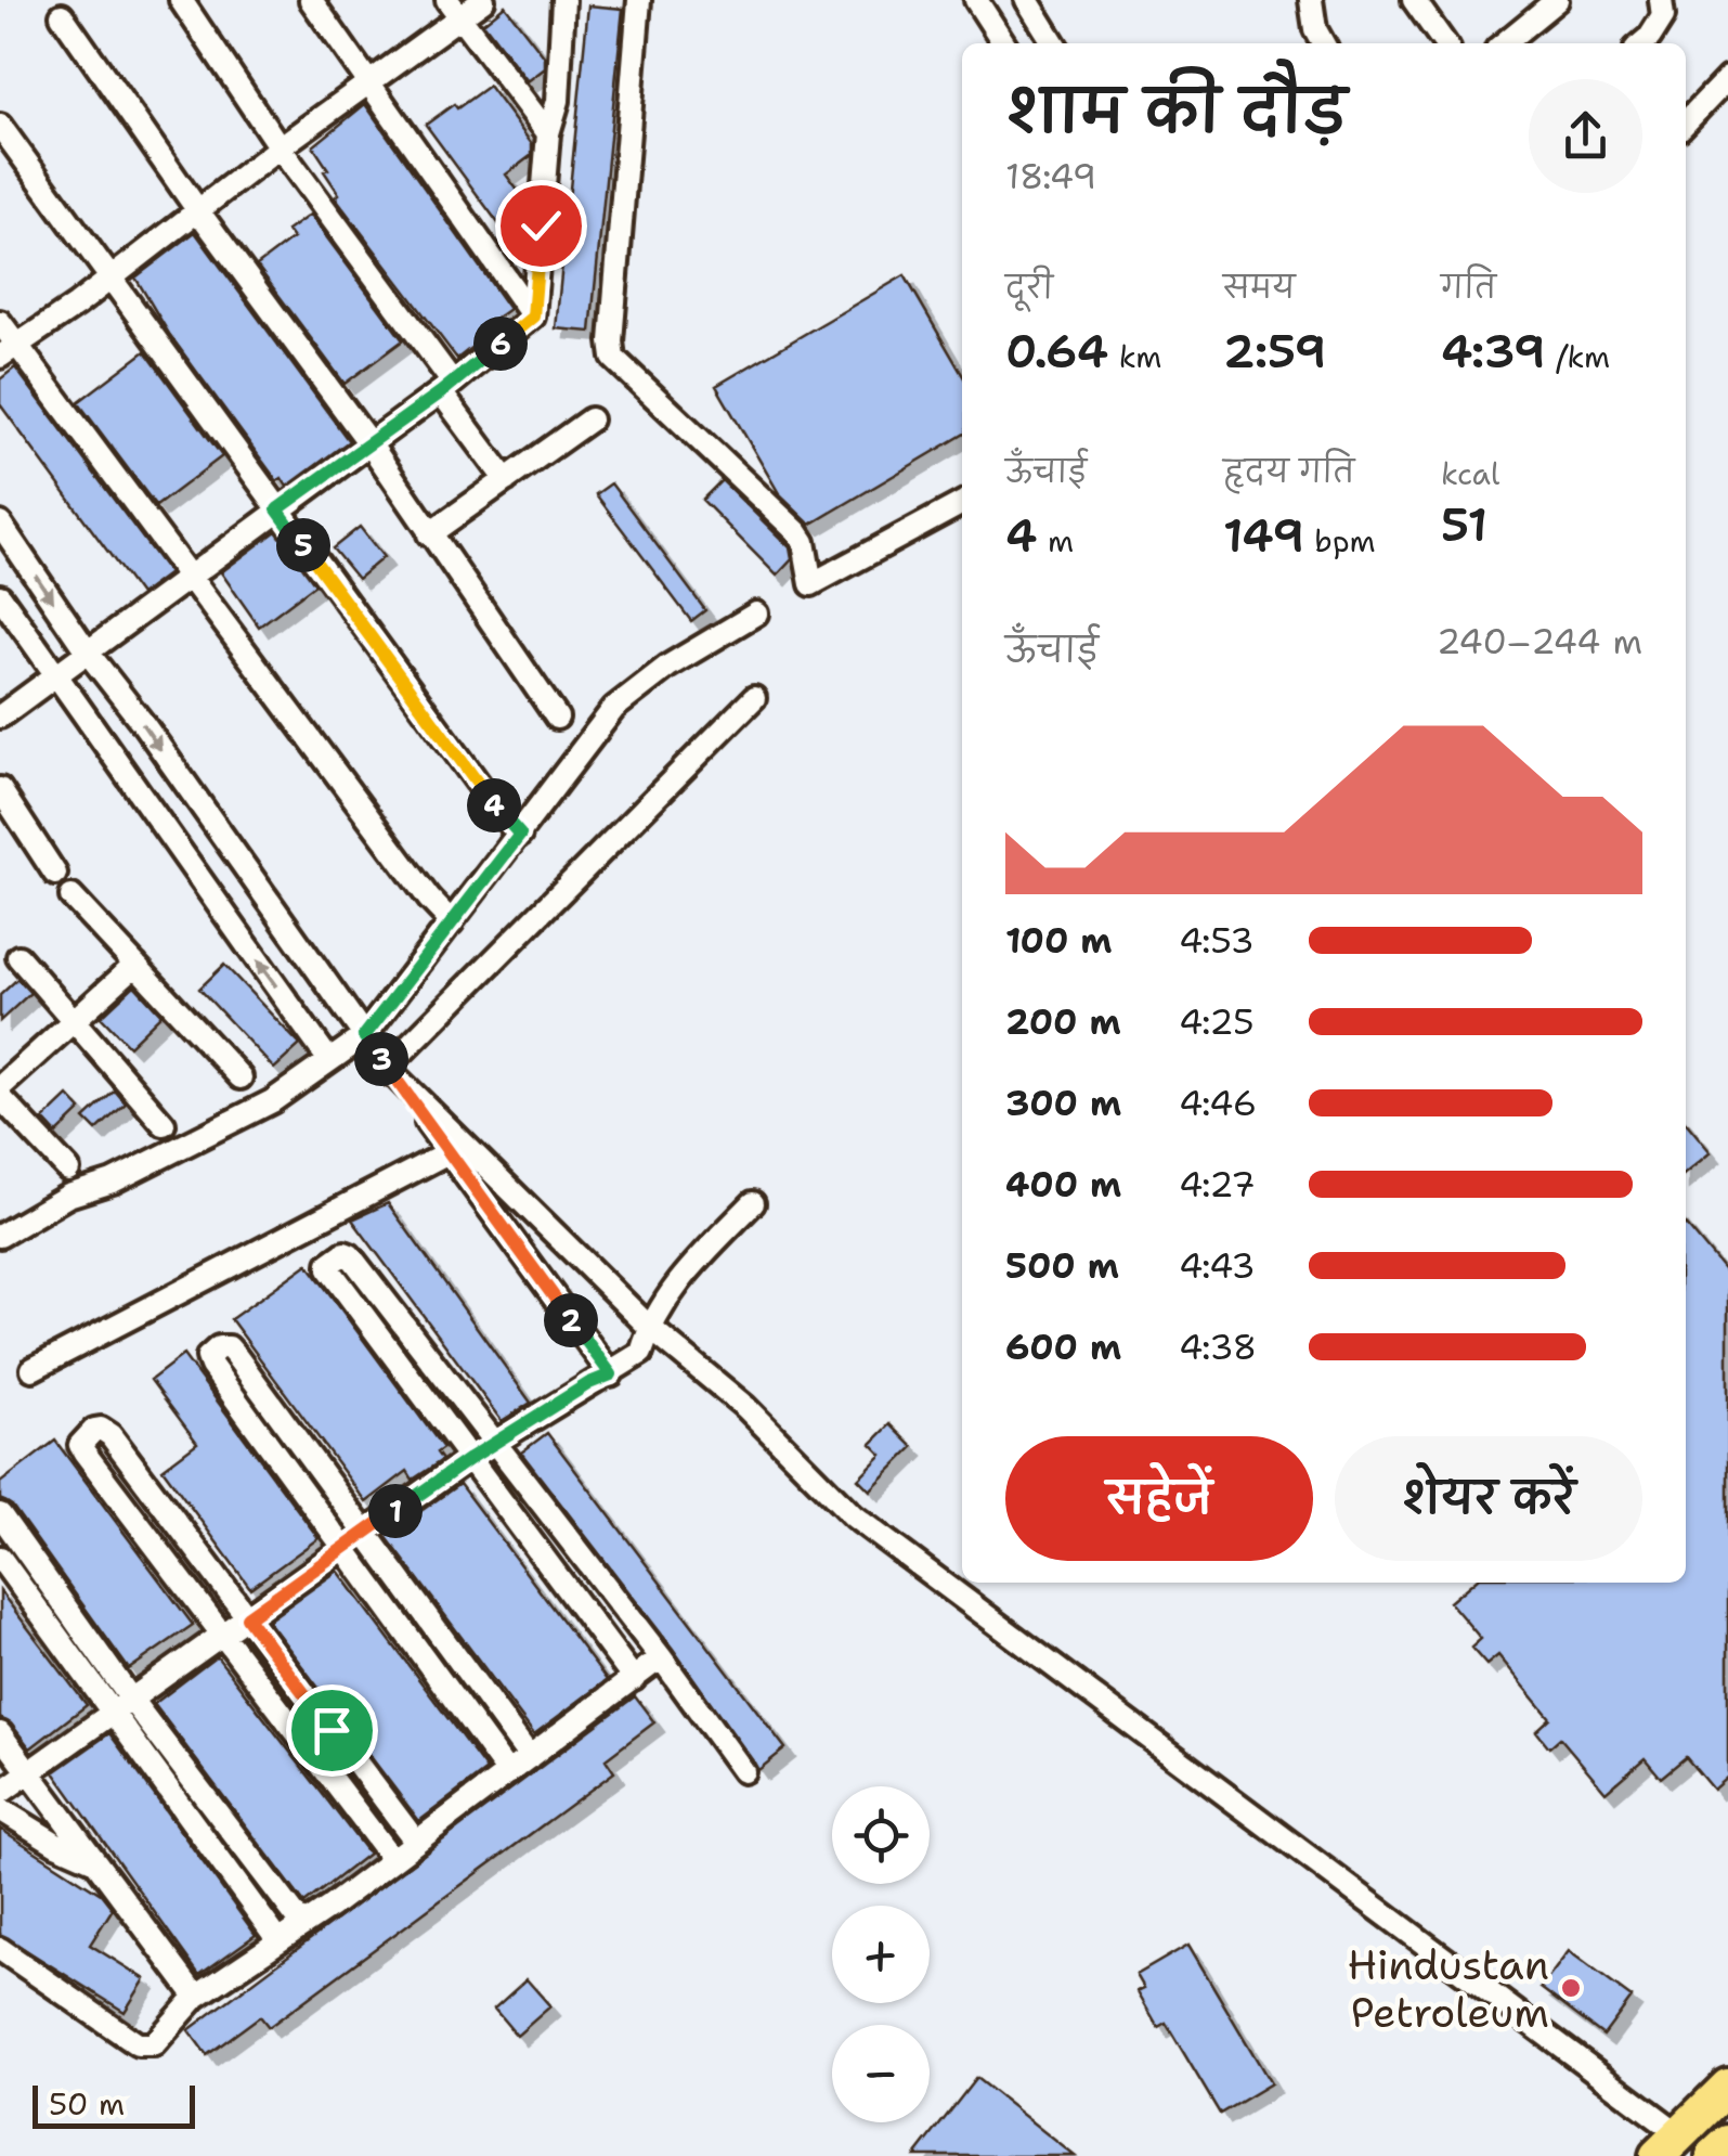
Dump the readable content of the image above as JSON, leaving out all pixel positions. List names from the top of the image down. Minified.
{"places":["Hindustan Petroleum"],"scale_bar":"50 m","page":{"heading":["शाम की दौड़","18:49"],"stats":[["दूरी","0.64 km"],["समय","2:59"],["गति","4:39 /km"],["ऊँचाई","4 m"],["हृदय गति","149 bpm"],["kcal","51"]],"pins":["6","5","4","3","2","1"],"chart":["ऊँचाई","240–244 m"],"list":[{"name":"100 m","note":"4:53"},{"name":"200 m","note":"4:25"},{"name":"300 m","note":"4:46"},{"name":"400 m","note":"4:27"},{"name":"500 m","note":"4:43"},{"name":"600 m","note":"4:38"}],"buttons":["सहेजें","शेयर करें"],"map_buttons":["+","−"],"scale":"50 m"}}
